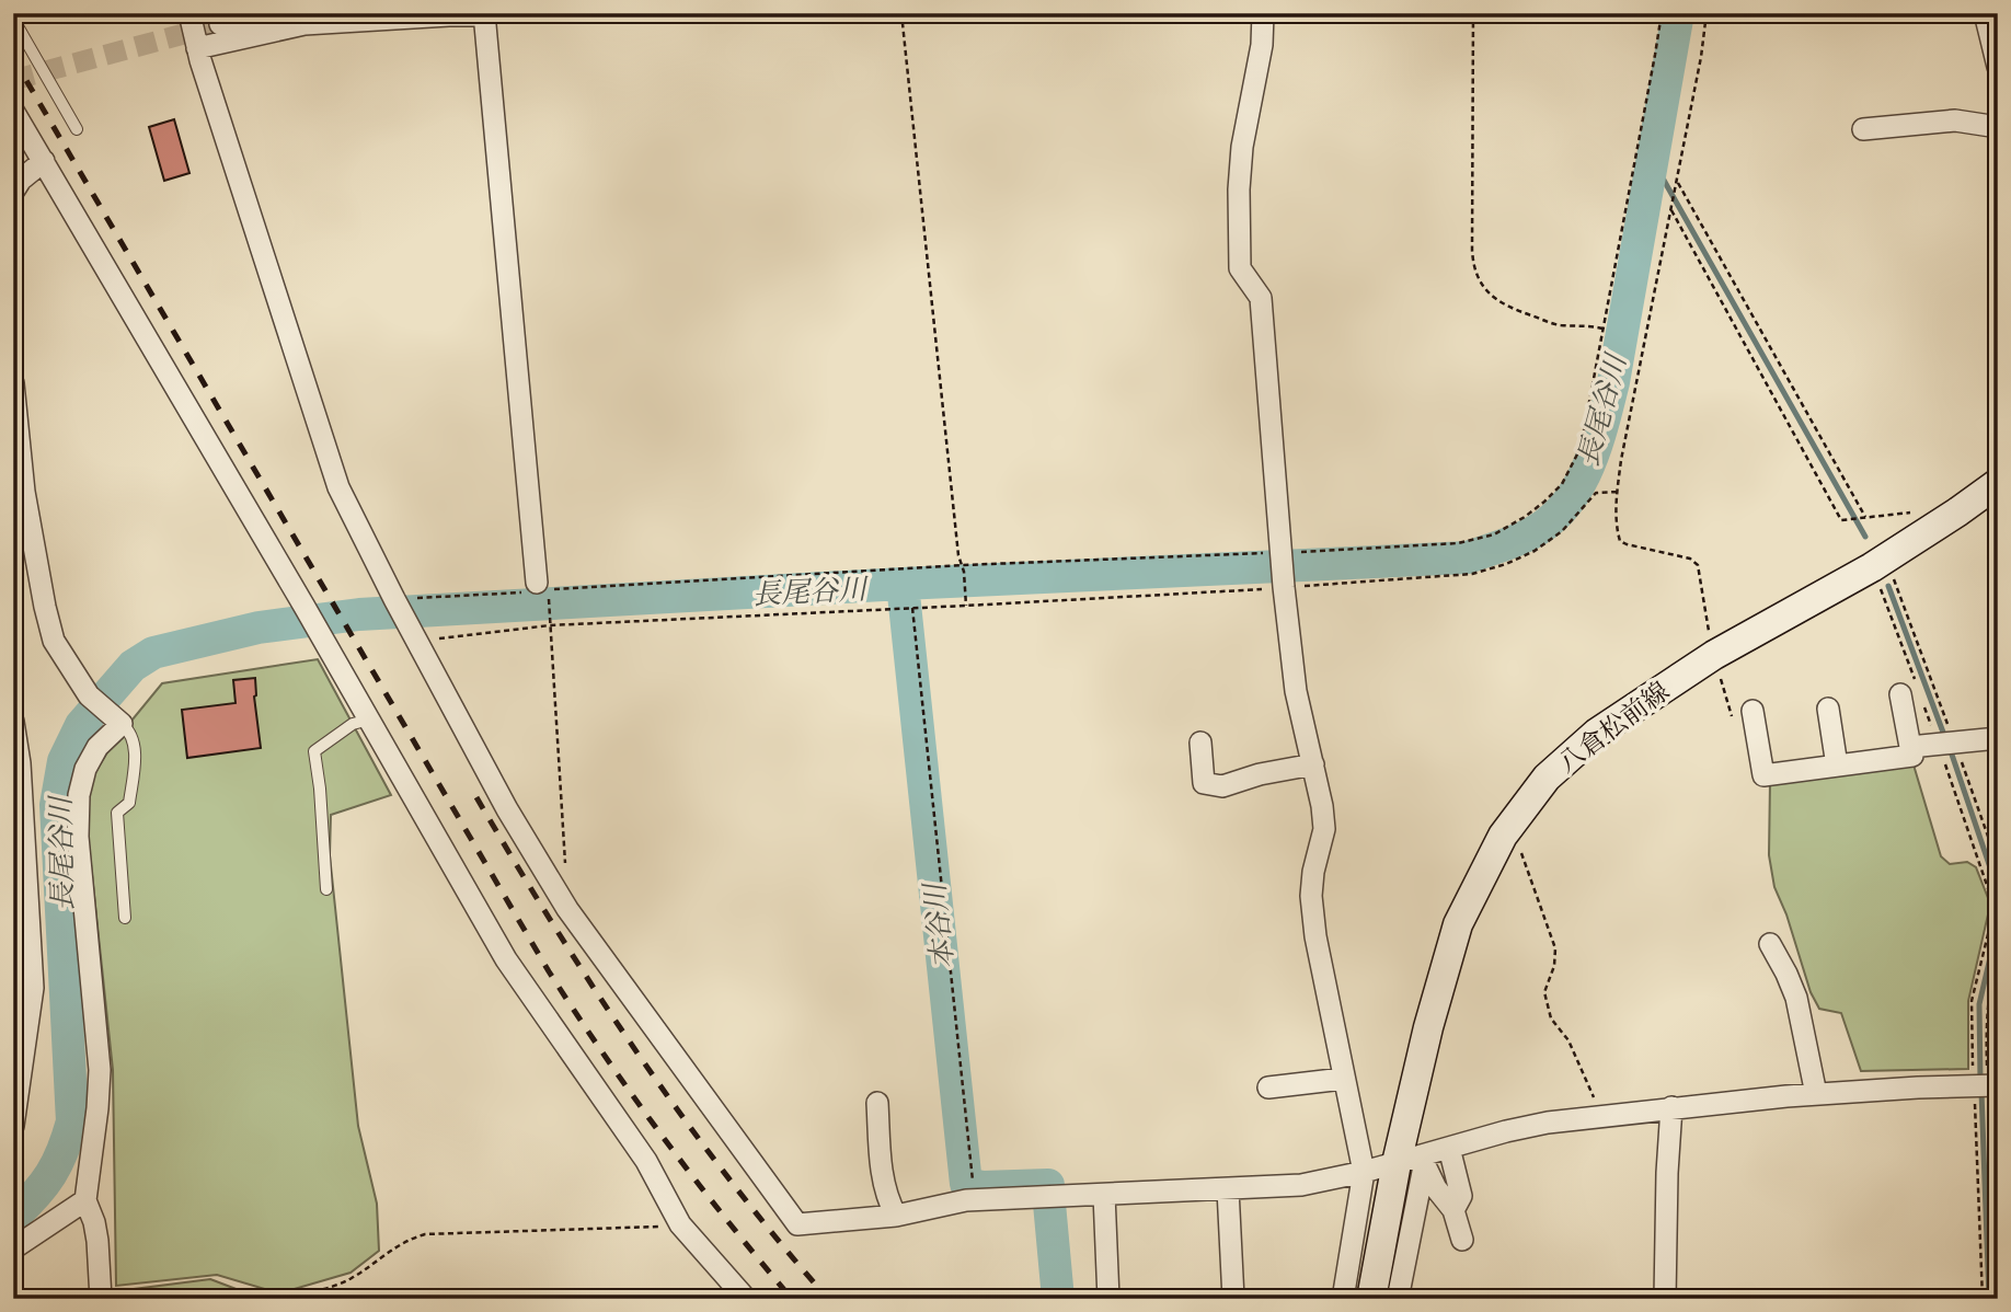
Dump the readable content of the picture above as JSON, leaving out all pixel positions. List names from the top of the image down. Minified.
{"streets":{"main road":["八倉松前線"]},"water":["長尾谷川","本谷川"]}
